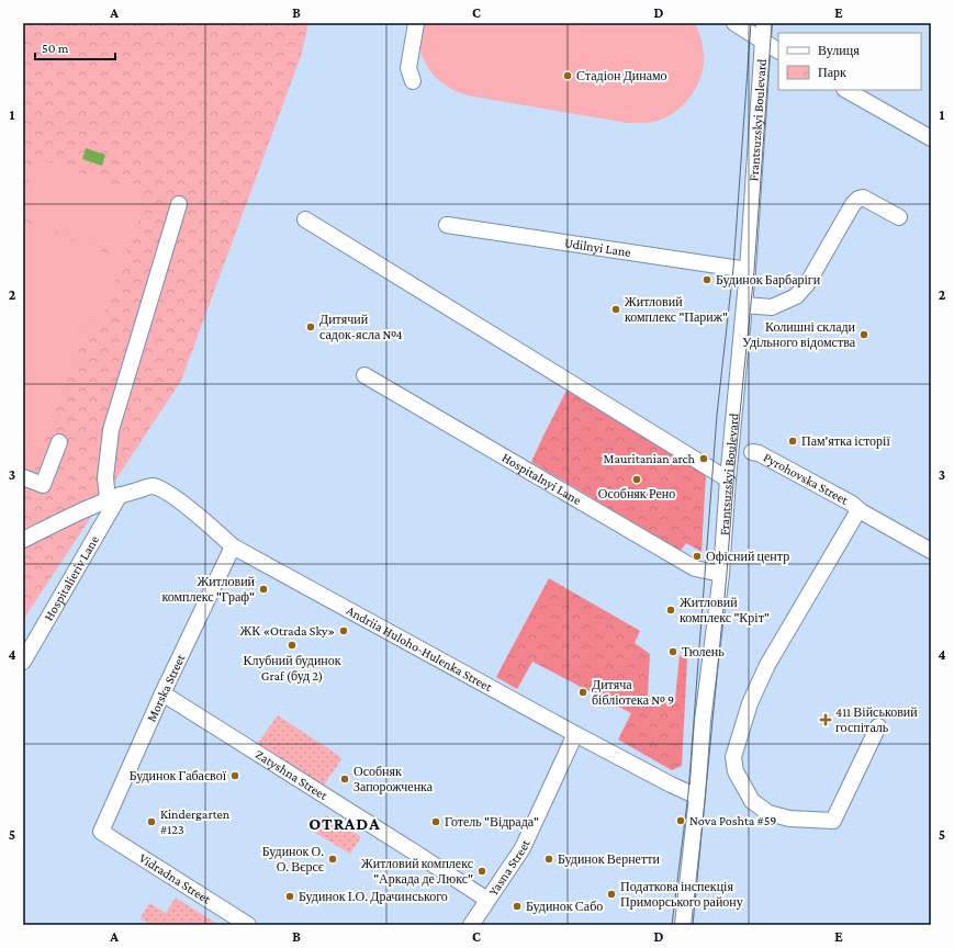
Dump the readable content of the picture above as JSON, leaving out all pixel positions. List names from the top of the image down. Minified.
{"streets":{"street":["Frantsuzskyi Boulevard","Udilnyi Lane","Hospitalnyi Lane","Pyrohovska Street","Hospitalieriv Lane","Andriia Huloho-Hulenka Street","Morska Street","Zatyshna Street","Yasna Street","Vidradna Street"]},"crossings":[["Frantsuzskyi Boulevard","Udilnyi Lane"],["Frantsuzskyi Boulevard","Hospitalnyi Lane"],["Frantsuzskyi Boulevard","Pyrohovska Street"],["Frantsuzskyi Boulevard","Andriia Huloho-Hulenka Street"],["Hospitalieriv Lane","Andriia Huloho-Hulenka Street"],["Andriia Huloho-Hulenka Street","Morska Street"],["Andriia Huloho-Hulenka Street","Yasna Street"],["Morska Street","Zatyshna Street"],["Morska Street","Vidradna Street"],["Zatyshna Street","Yasna Street"]],"districts":["OTRADA"],"places":{"other":["Стадіон Динамо","Будинок Барбаріги","Житловий комплекс \"Париж\"","Дитячий садок-ясла №4","Колишні склади Удільного відомства","Пам'ятка історії","Mauritanian arch","Особняк Рено","Офісний центр","Житловий комплекс \"Граф\"","Житловий комплекс \"Кріт\"","ЖК «Otrada Sky»","Клубний будинок Graf (буд 2)","Тюлень","Дитяча бібліотека № 9","Будинок Габаєвої","Особняк Запорожченка","Nova Poshta #59","Kindergarten #123","Готель \"Відрада\"","Будинок О. О. Вєрсє","Будинок Вернетти","Житловий комплекс \"Аркада де Люкс\"","Податкова інспекція Приморського району","Будинок І.О. Драчинського","Будинок Сабо"],"health":["411 Військовий госпіталь"]},"legend":["Вулиця","Парк"],"scale_bar":"50 m","grid":{"columns":["A","B","C","D","E"],"rows":["1","2","3","4","5"]}}
